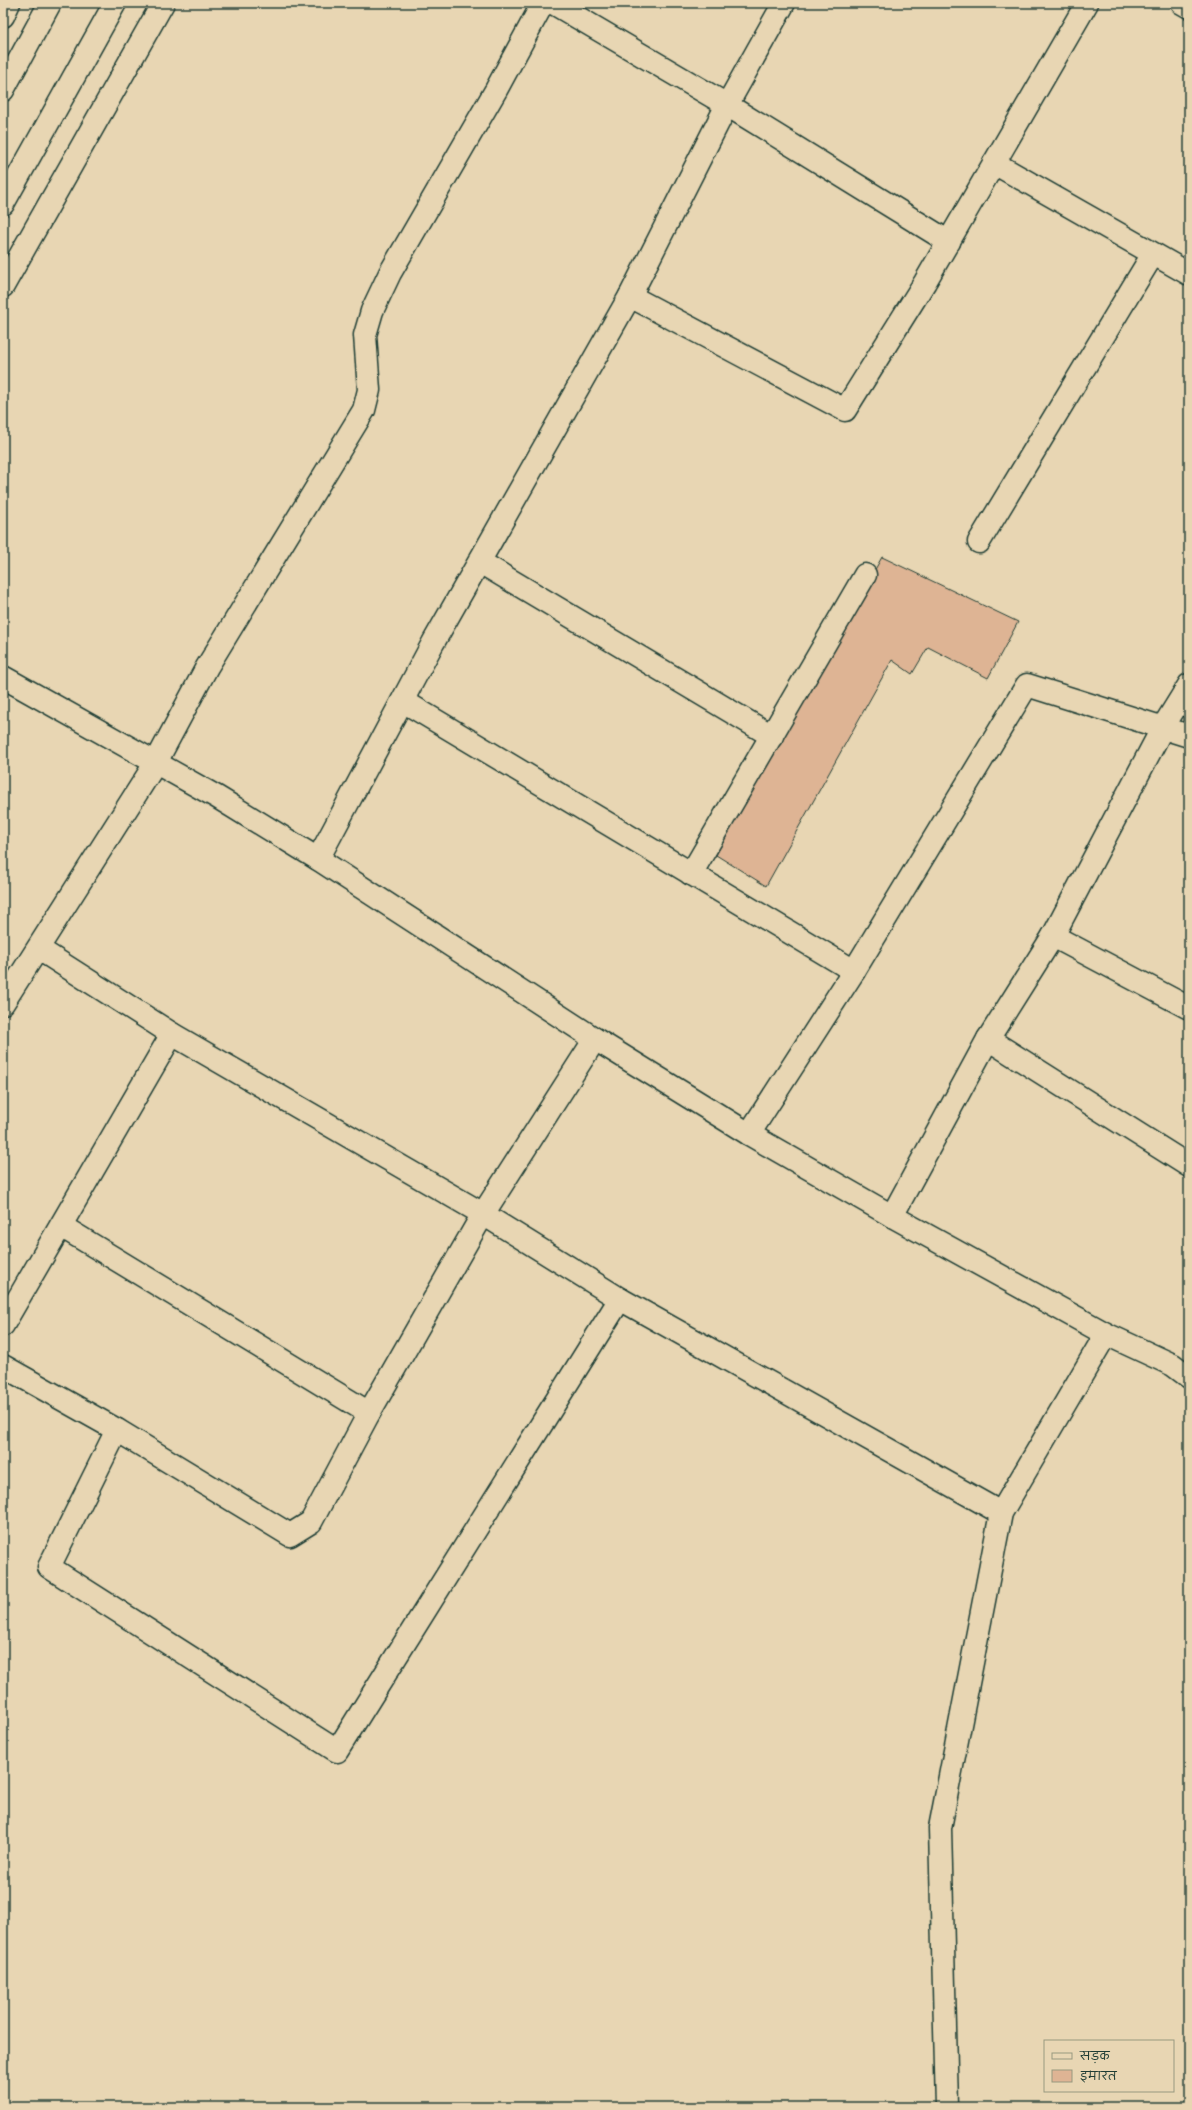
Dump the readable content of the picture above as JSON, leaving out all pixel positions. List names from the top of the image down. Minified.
{"legend":["सड़क","इमारत"]}
